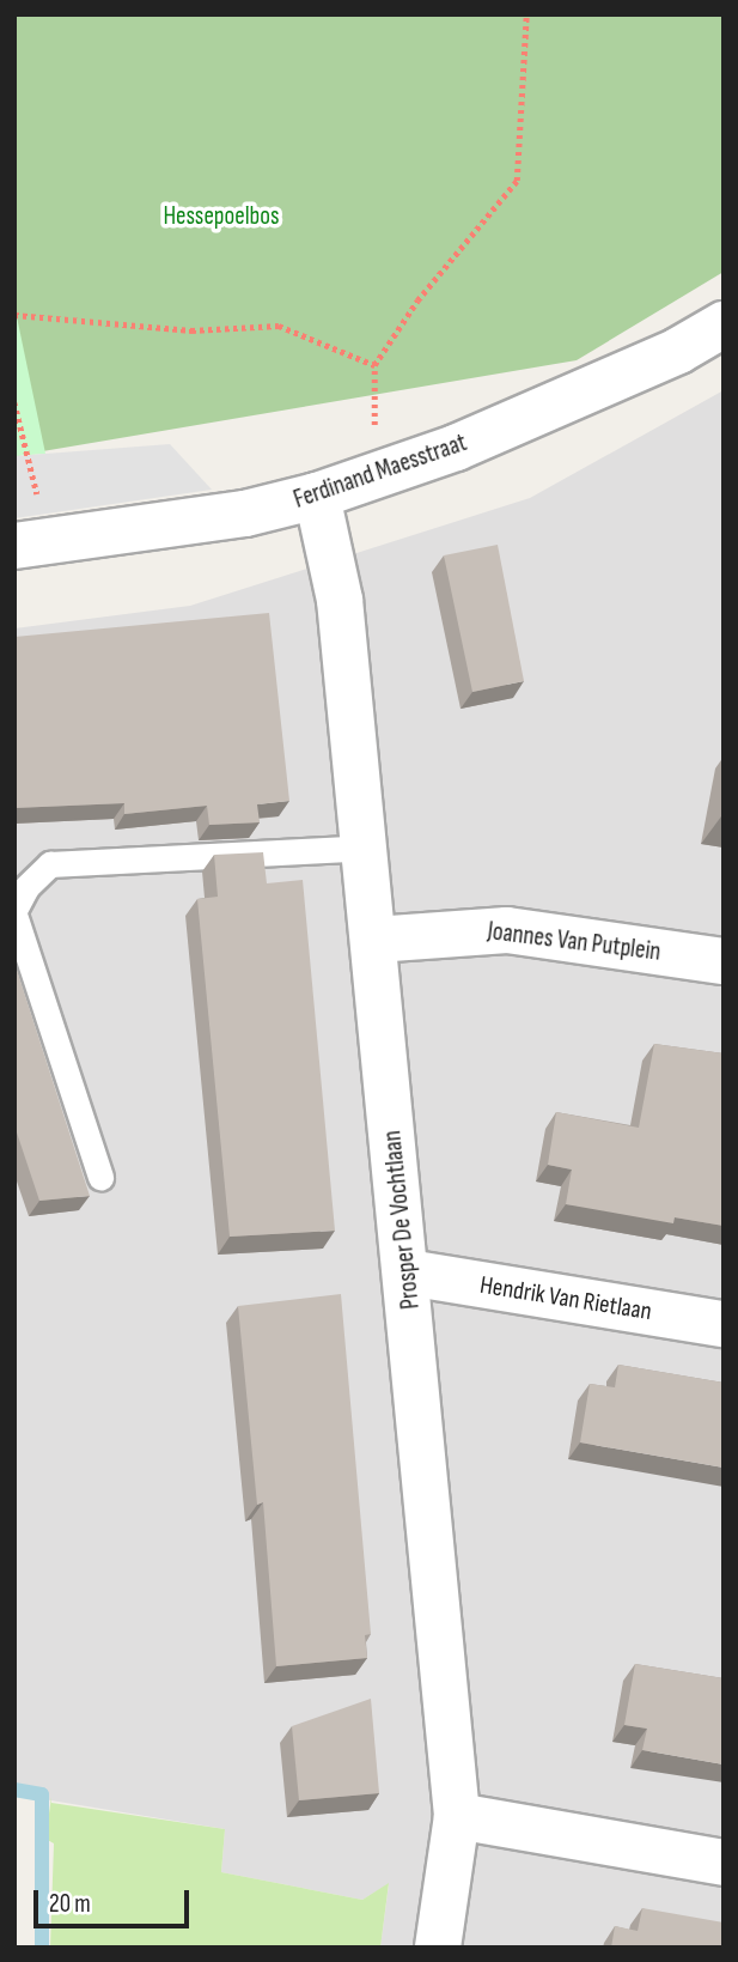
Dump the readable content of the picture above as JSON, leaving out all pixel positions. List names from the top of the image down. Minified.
{"streets":{"street":["Ferdinand Maesstraat","Joannes Van Putplein","Prosper De Vochtlaan","Hendrik Van Rietlaan"]},"crossings":[["Ferdinand Maesstraat","Prosper De Vochtlaan"],["Joannes Van Putplein","Prosper De Vochtlaan"],["Prosper De Vochtlaan","Hendrik Van Rietlaan"]],"parks":["Hessepoelbos"],"scale_bar":"20 m"}
